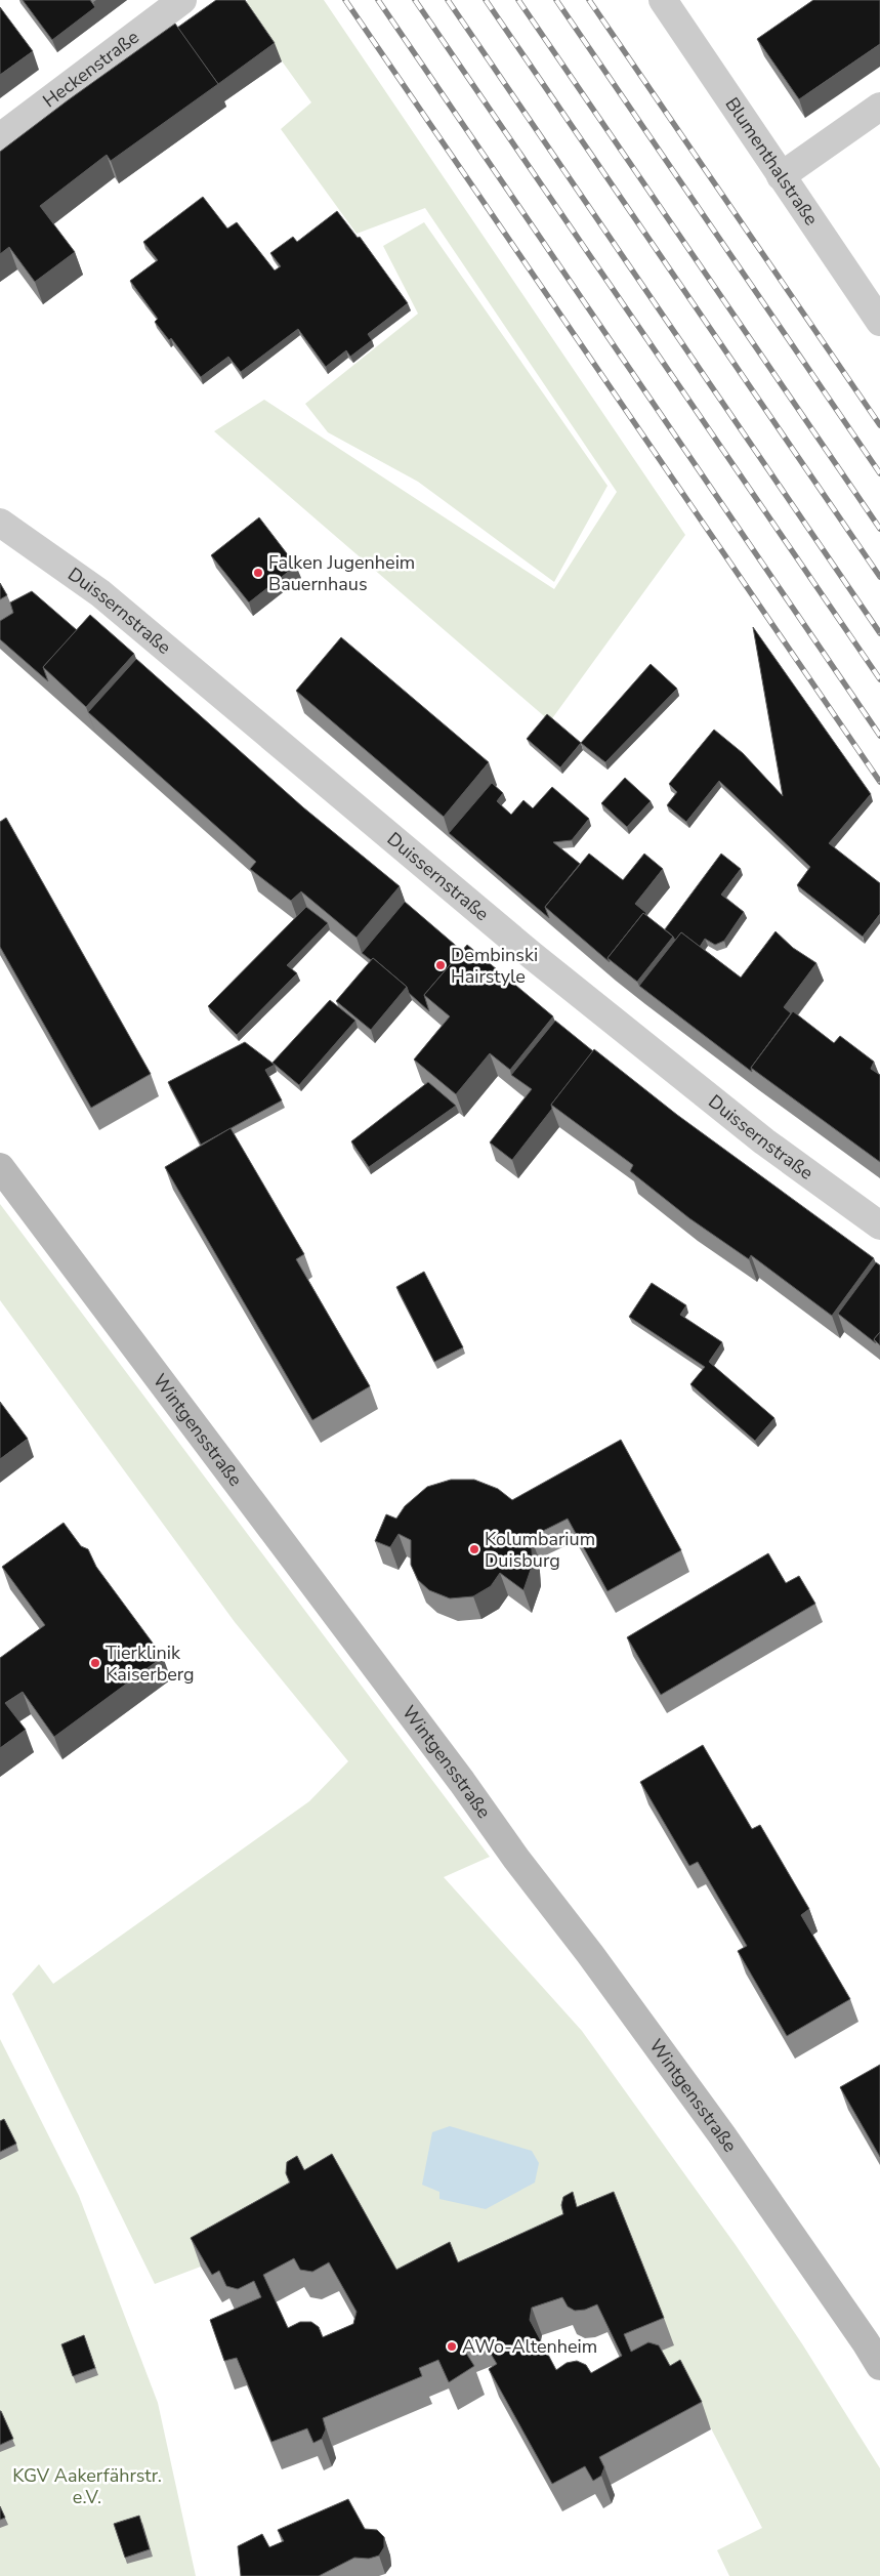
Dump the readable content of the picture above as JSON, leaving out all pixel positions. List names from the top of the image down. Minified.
{"streets":{"main road":["Wintgensstraße"],"street":["Heckenstraße","Blumenthalstraße","Duissernstraße"]},"parks":["KGV Aakerfährstr. e.V."],"places":["Falken Jugenheim Bauernhaus","Dembinski Hairstyle","Kolumbarium Duisburg","Tierklinik Kaiserberg","AWo-Altenheim"]}
